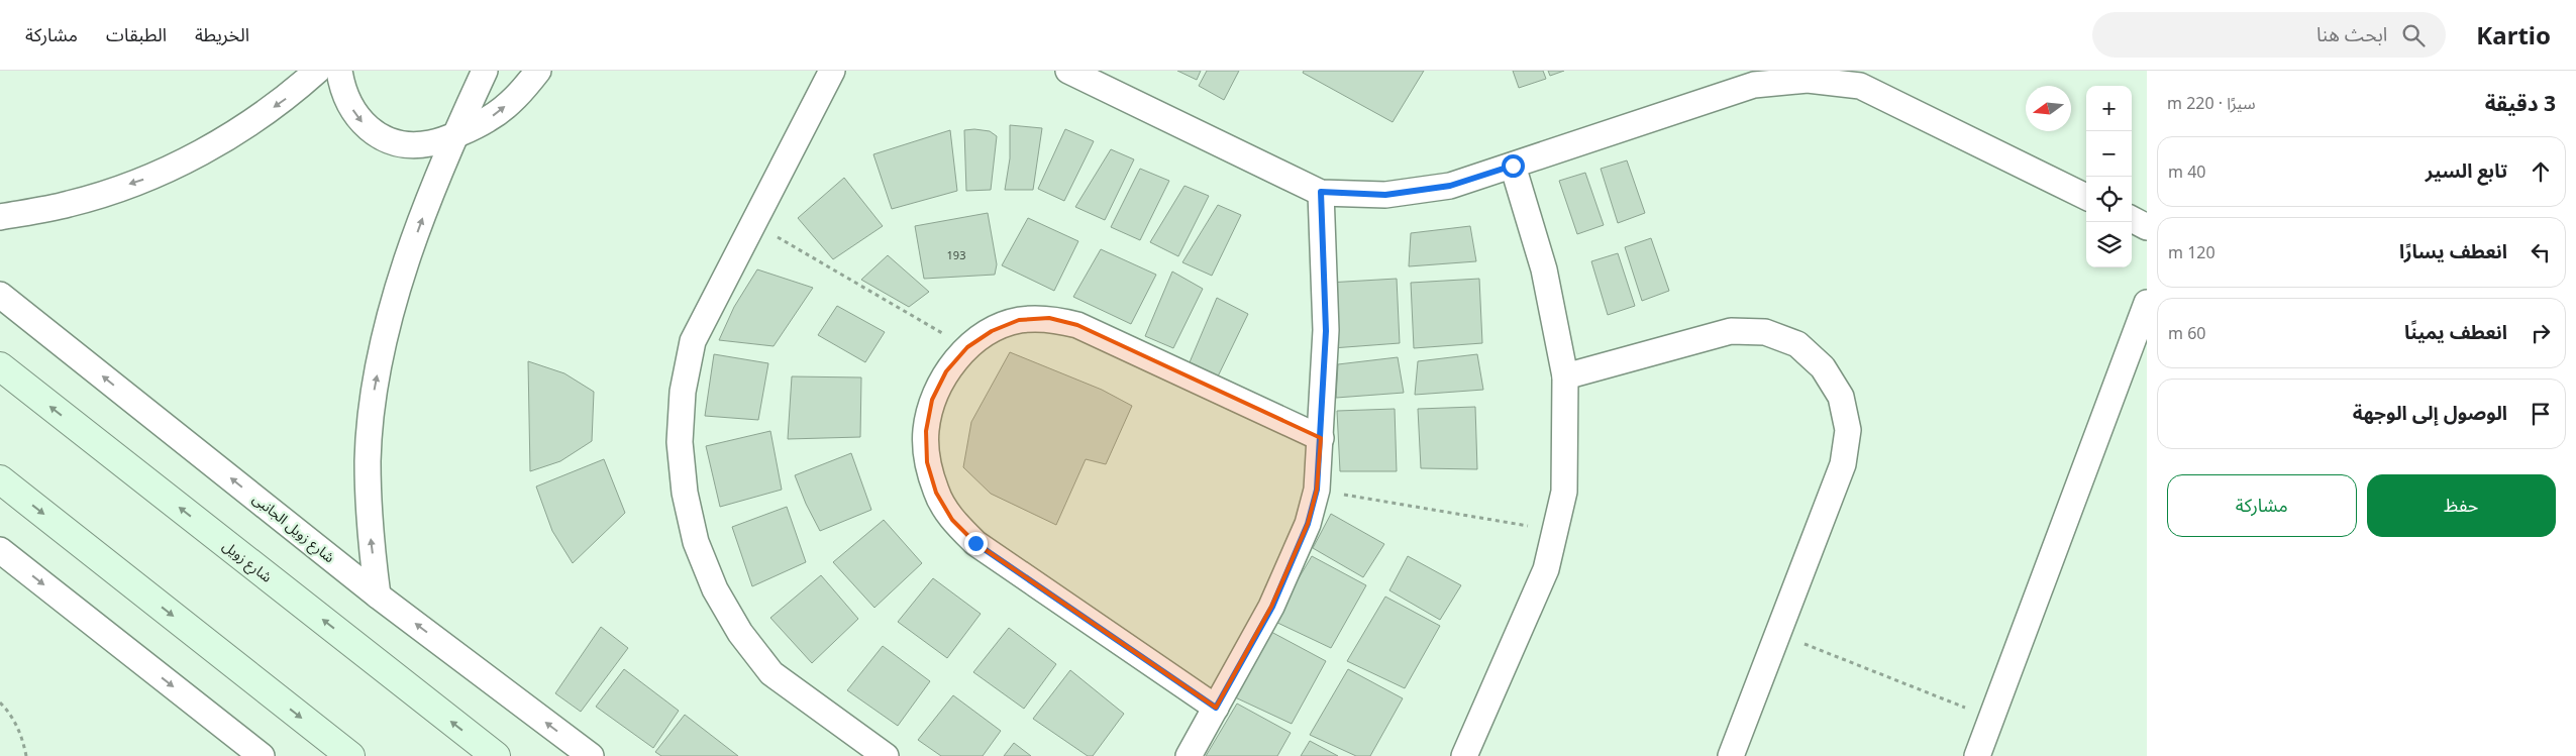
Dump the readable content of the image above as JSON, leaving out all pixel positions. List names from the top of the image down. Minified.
{"streets":{"main road":["شارع زويل"],"street":["شارع زويل الجانبى"]},"house_numbers":["193"],"north":"left","page":{"header":"Kartio","search":"ابحث هنا","nav":["الخريطة","الطبقات","مشاركة"],"heading":["3 دقيقة","سيرًا · 220 m"],"map_buttons":["+","−"],"list":[["تابع السير","40 m"],["انعطف يسارًا","120 m"],["انعطف يمينًا","60 m"],"الوصول إلى الوجهة"],"buttons":["حفظ","مشاركة"]}}
